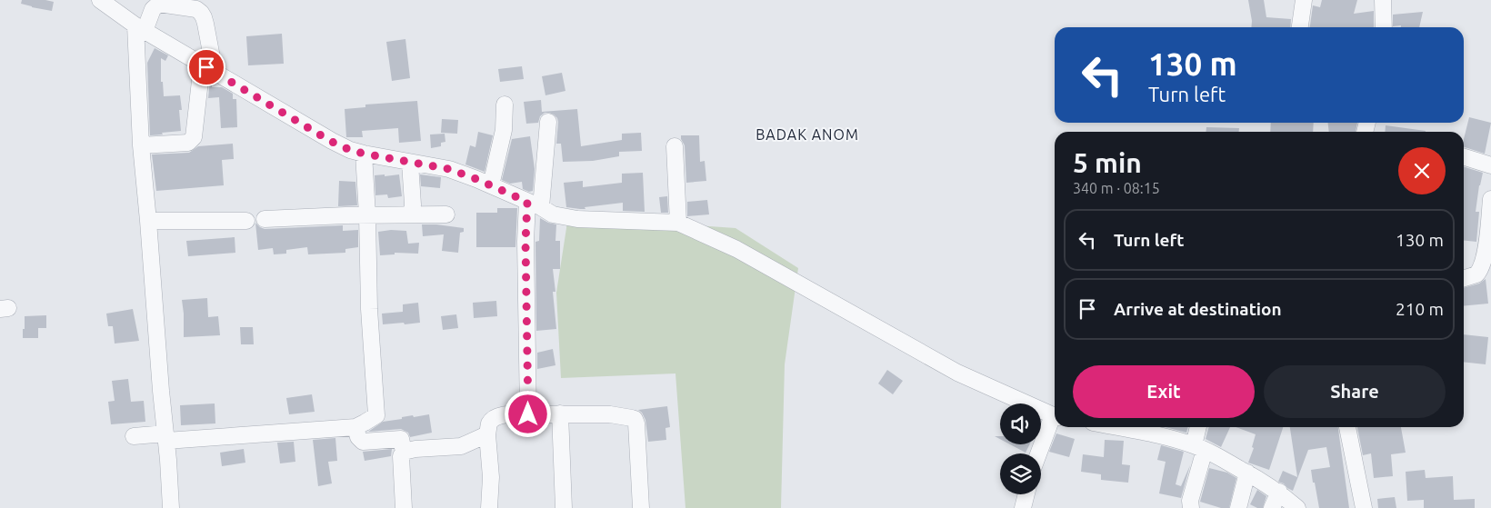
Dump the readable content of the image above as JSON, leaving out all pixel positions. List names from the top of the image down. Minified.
{"districts":["BADAK ANOM"],"page":{"turn":["130 m","Turn left"],"heading":["5 min","340 m · 08:15"],"list":[{"name":"Turn left","value":"130 m"},{"name":"Arrive at destination","value":"210 m"}],"buttons":["Exit","Share"]}}
